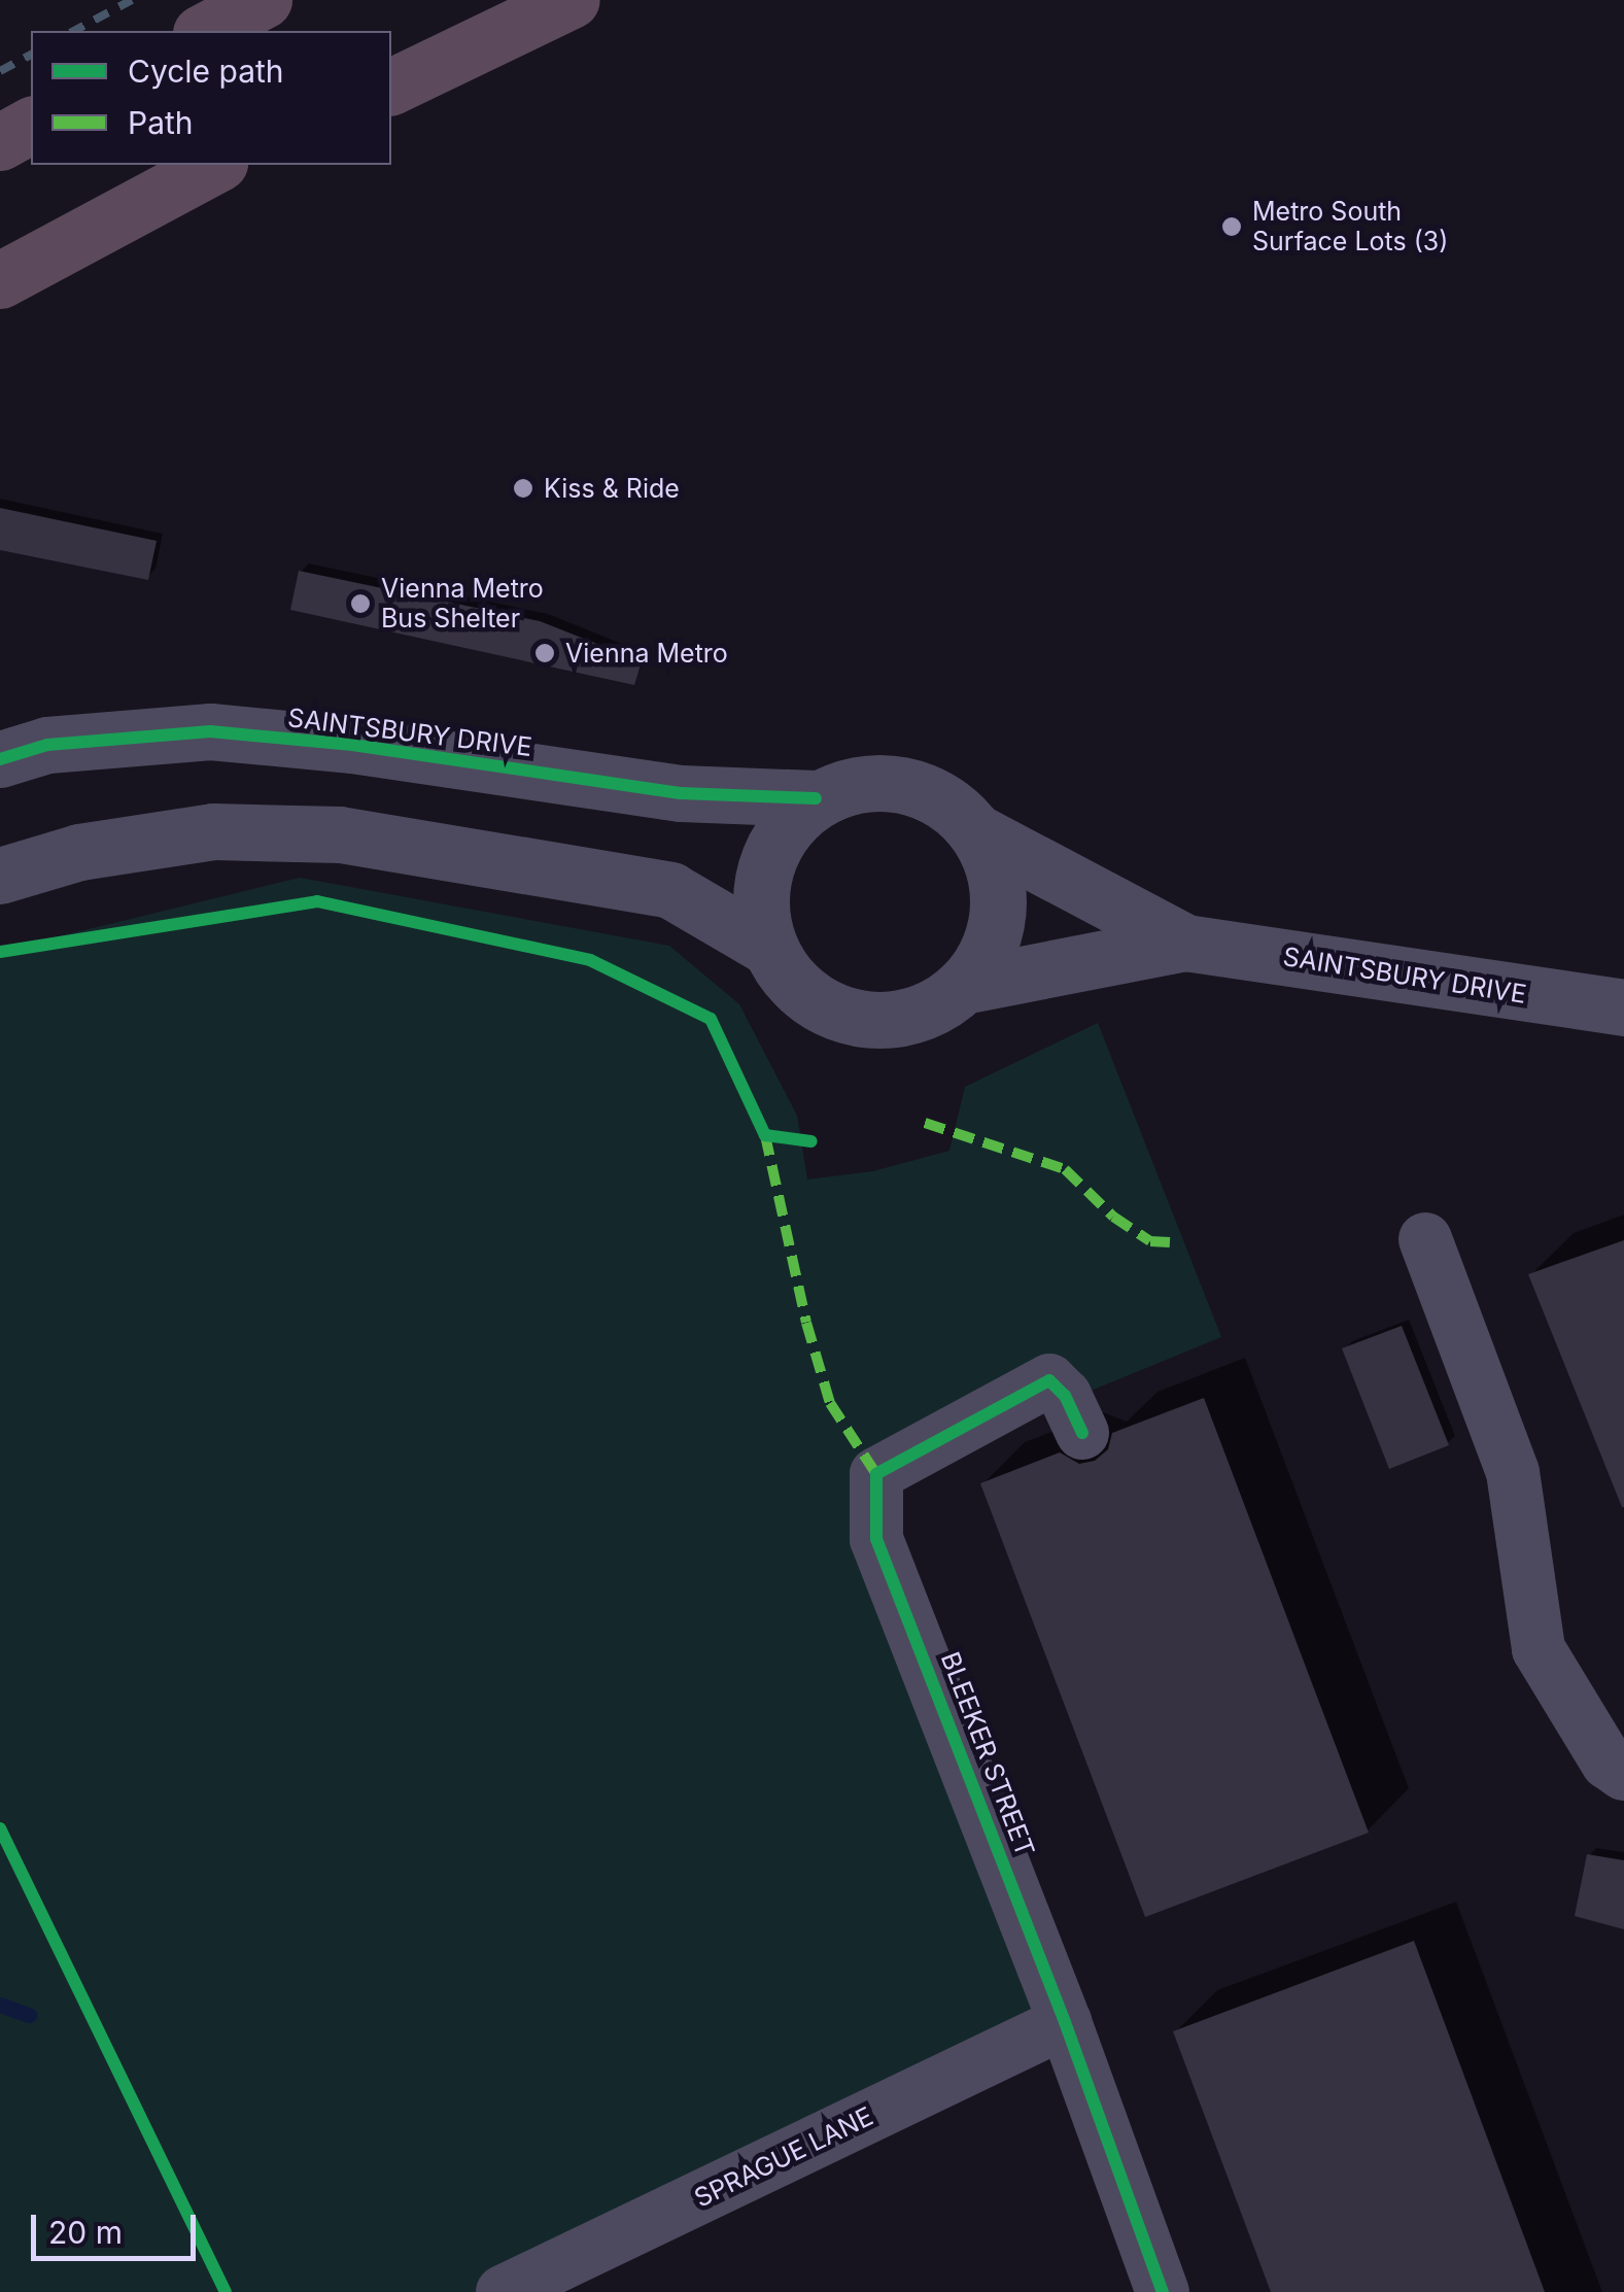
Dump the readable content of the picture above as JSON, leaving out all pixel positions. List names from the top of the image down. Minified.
{"streets":{"street":["SAINTSBURY DRIVE","BLEEKER STREET","SPRAGUE LANE"]},"crossings":[["BLEEKER STREET","SPRAGUE LANE"]],"places":["Metro South Surface Lots (3)","Kiss & Ride","Vienna Metro Bus Shelter","Vienna Metro"],"legend":["Cycle path","Path"],"scale_bar":"20 m"}
